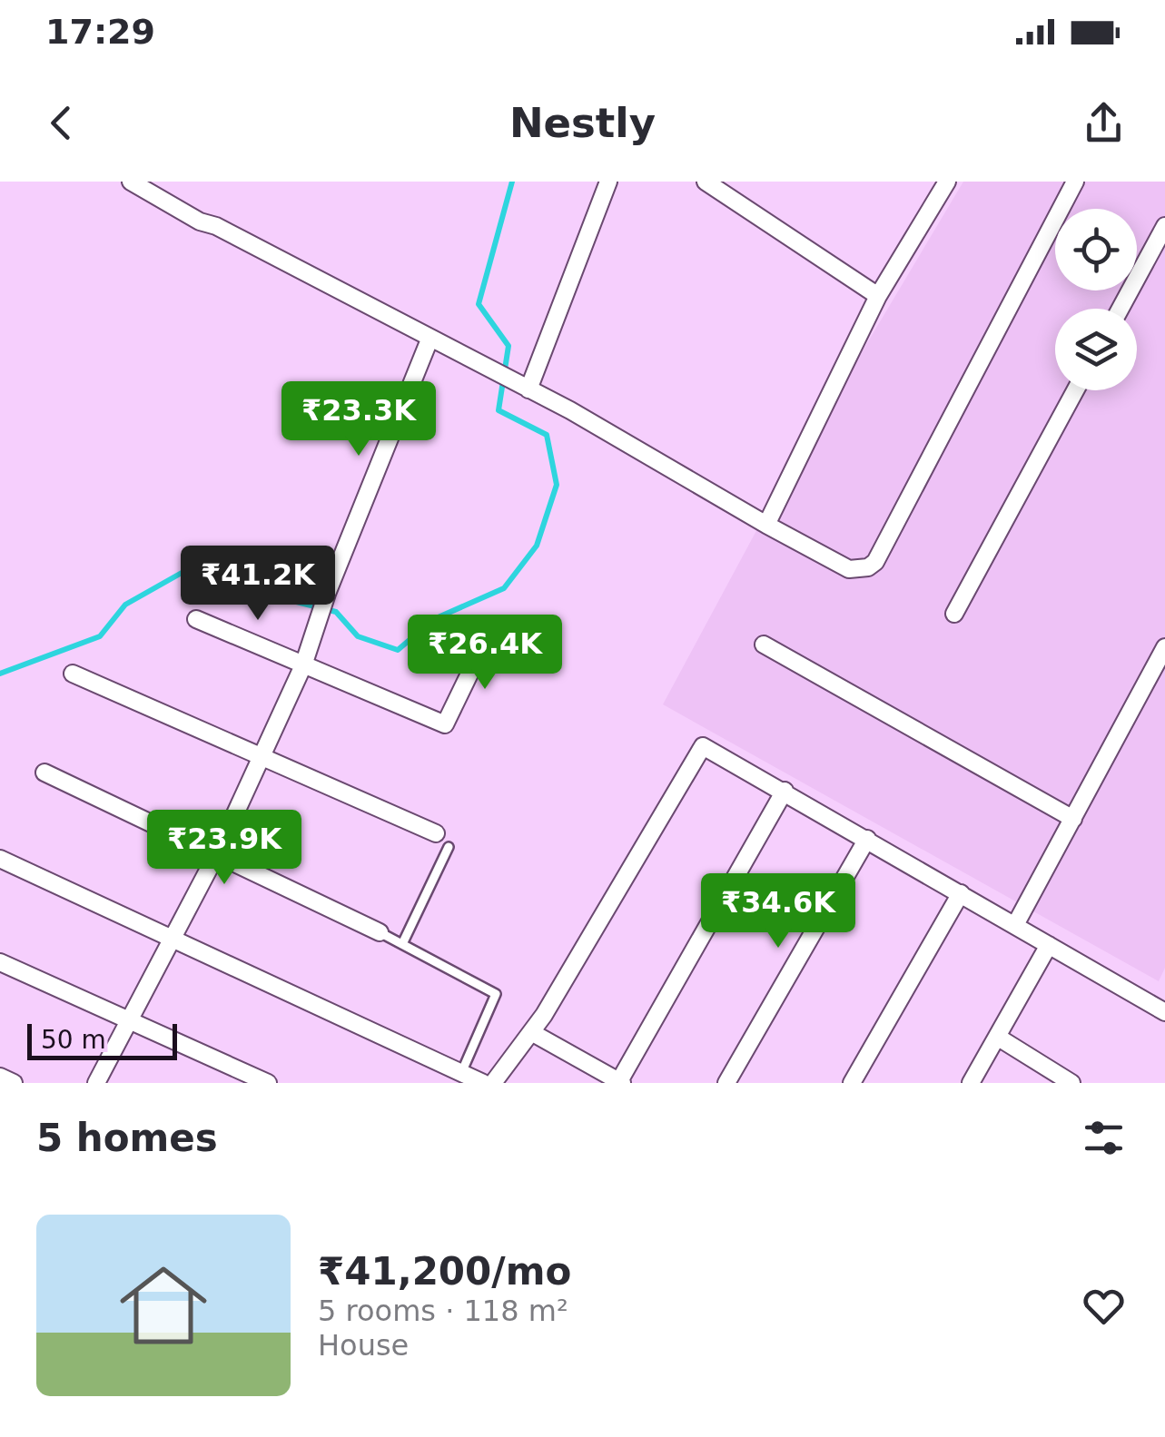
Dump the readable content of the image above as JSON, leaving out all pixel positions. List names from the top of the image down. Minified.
{"scale_bar":"50 m","page":{"status":"17:29","header":"Nestly","price":["₹23.3K","₹41.2K","₹26.4K","₹23.9K","₹34.6K"],"scale":"50 m","heading":"5 homes","list":[{"name":"₹41,200/mo","note":"5 rooms · 118 m² · House"}]}}
